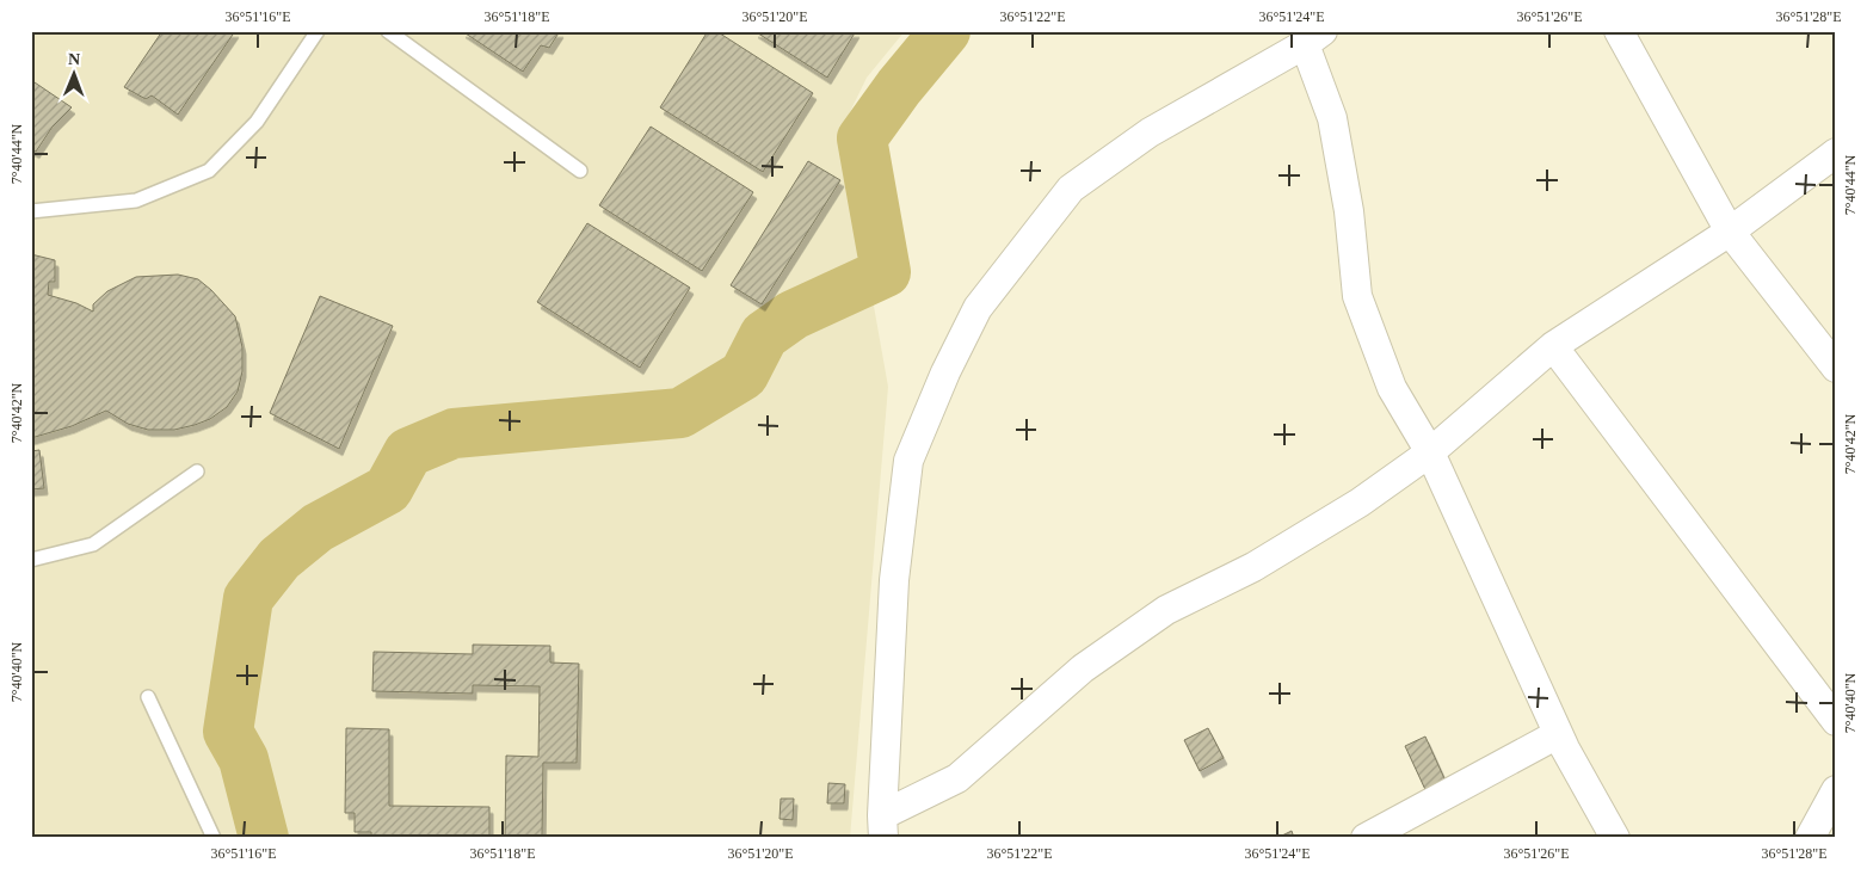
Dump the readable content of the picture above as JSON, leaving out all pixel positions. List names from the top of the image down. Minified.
{"north":"top","coordinates":["36°51'16\"E","36°51'18\"E","36°51'20\"E","36°51'22\"E","36°51'24\"E","36°51'26\"E","36°51'28\"E","7°40'44\"N","7°40'42\"N","7°40'40\"N"]}
